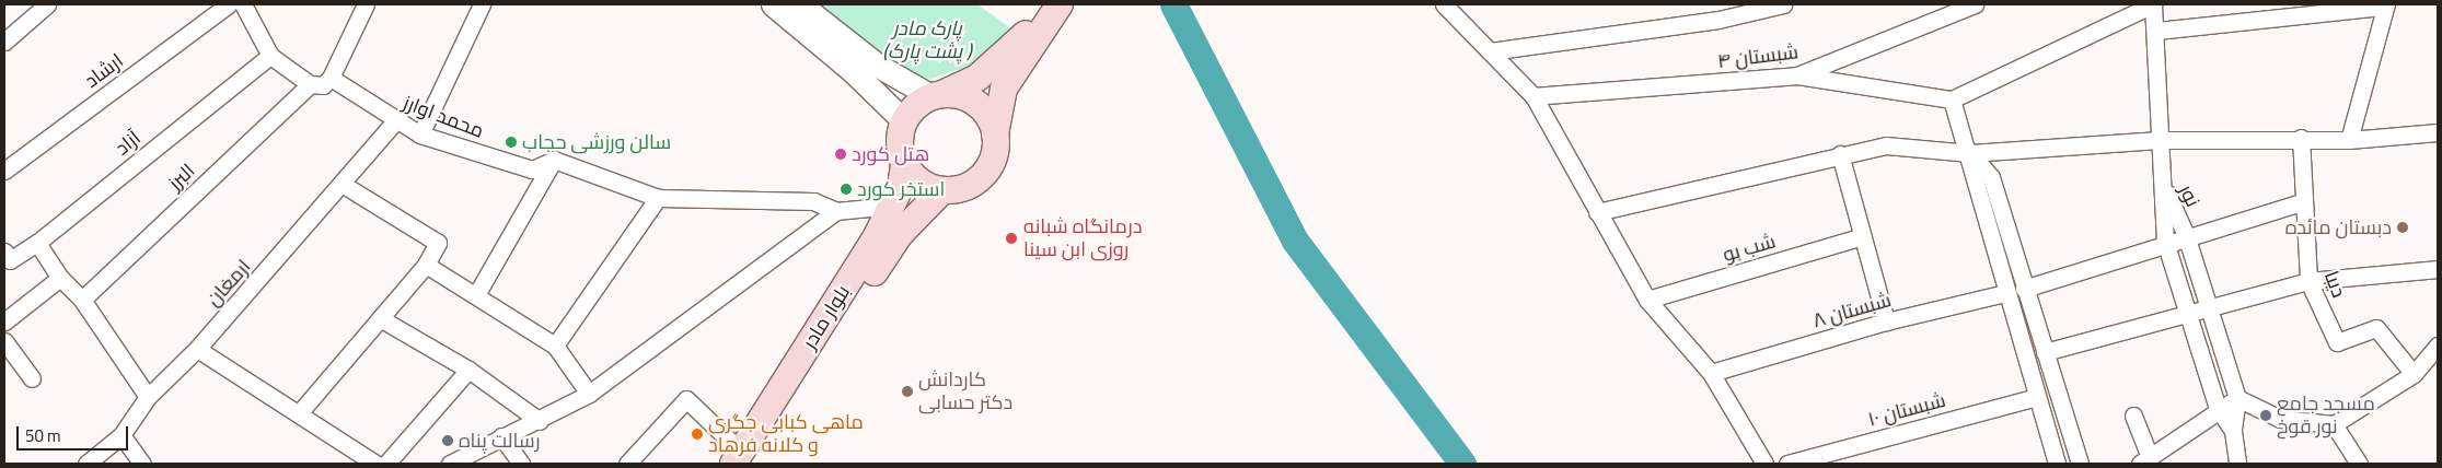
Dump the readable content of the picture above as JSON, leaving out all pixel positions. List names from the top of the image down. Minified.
{"streets":{"main road":["بلوار مادر"],"street":["شبستان ۴","ارشاد","محمد اوارز","آزاد","البرز","نور","شب بو","ارمغان","دیبا","شبستان ۸","شبستان ۱۰"]},"crossings":[["محمد اوارز","ارمغان"]],"parks":["پارک مادر (پشت پارک )"],"places":["سالن ورزشی حجاب","هتل کورد","استخر کورد","دبستان مائده","درمانگاه شبانه روزی ابن سینا","کاردانش دکتر حسابی","مسجد جامع نور قوخ","ماهی کبابی جگری و کلانه فرهاد","رسالت پناه"],"scale_bar":"50 m"}
